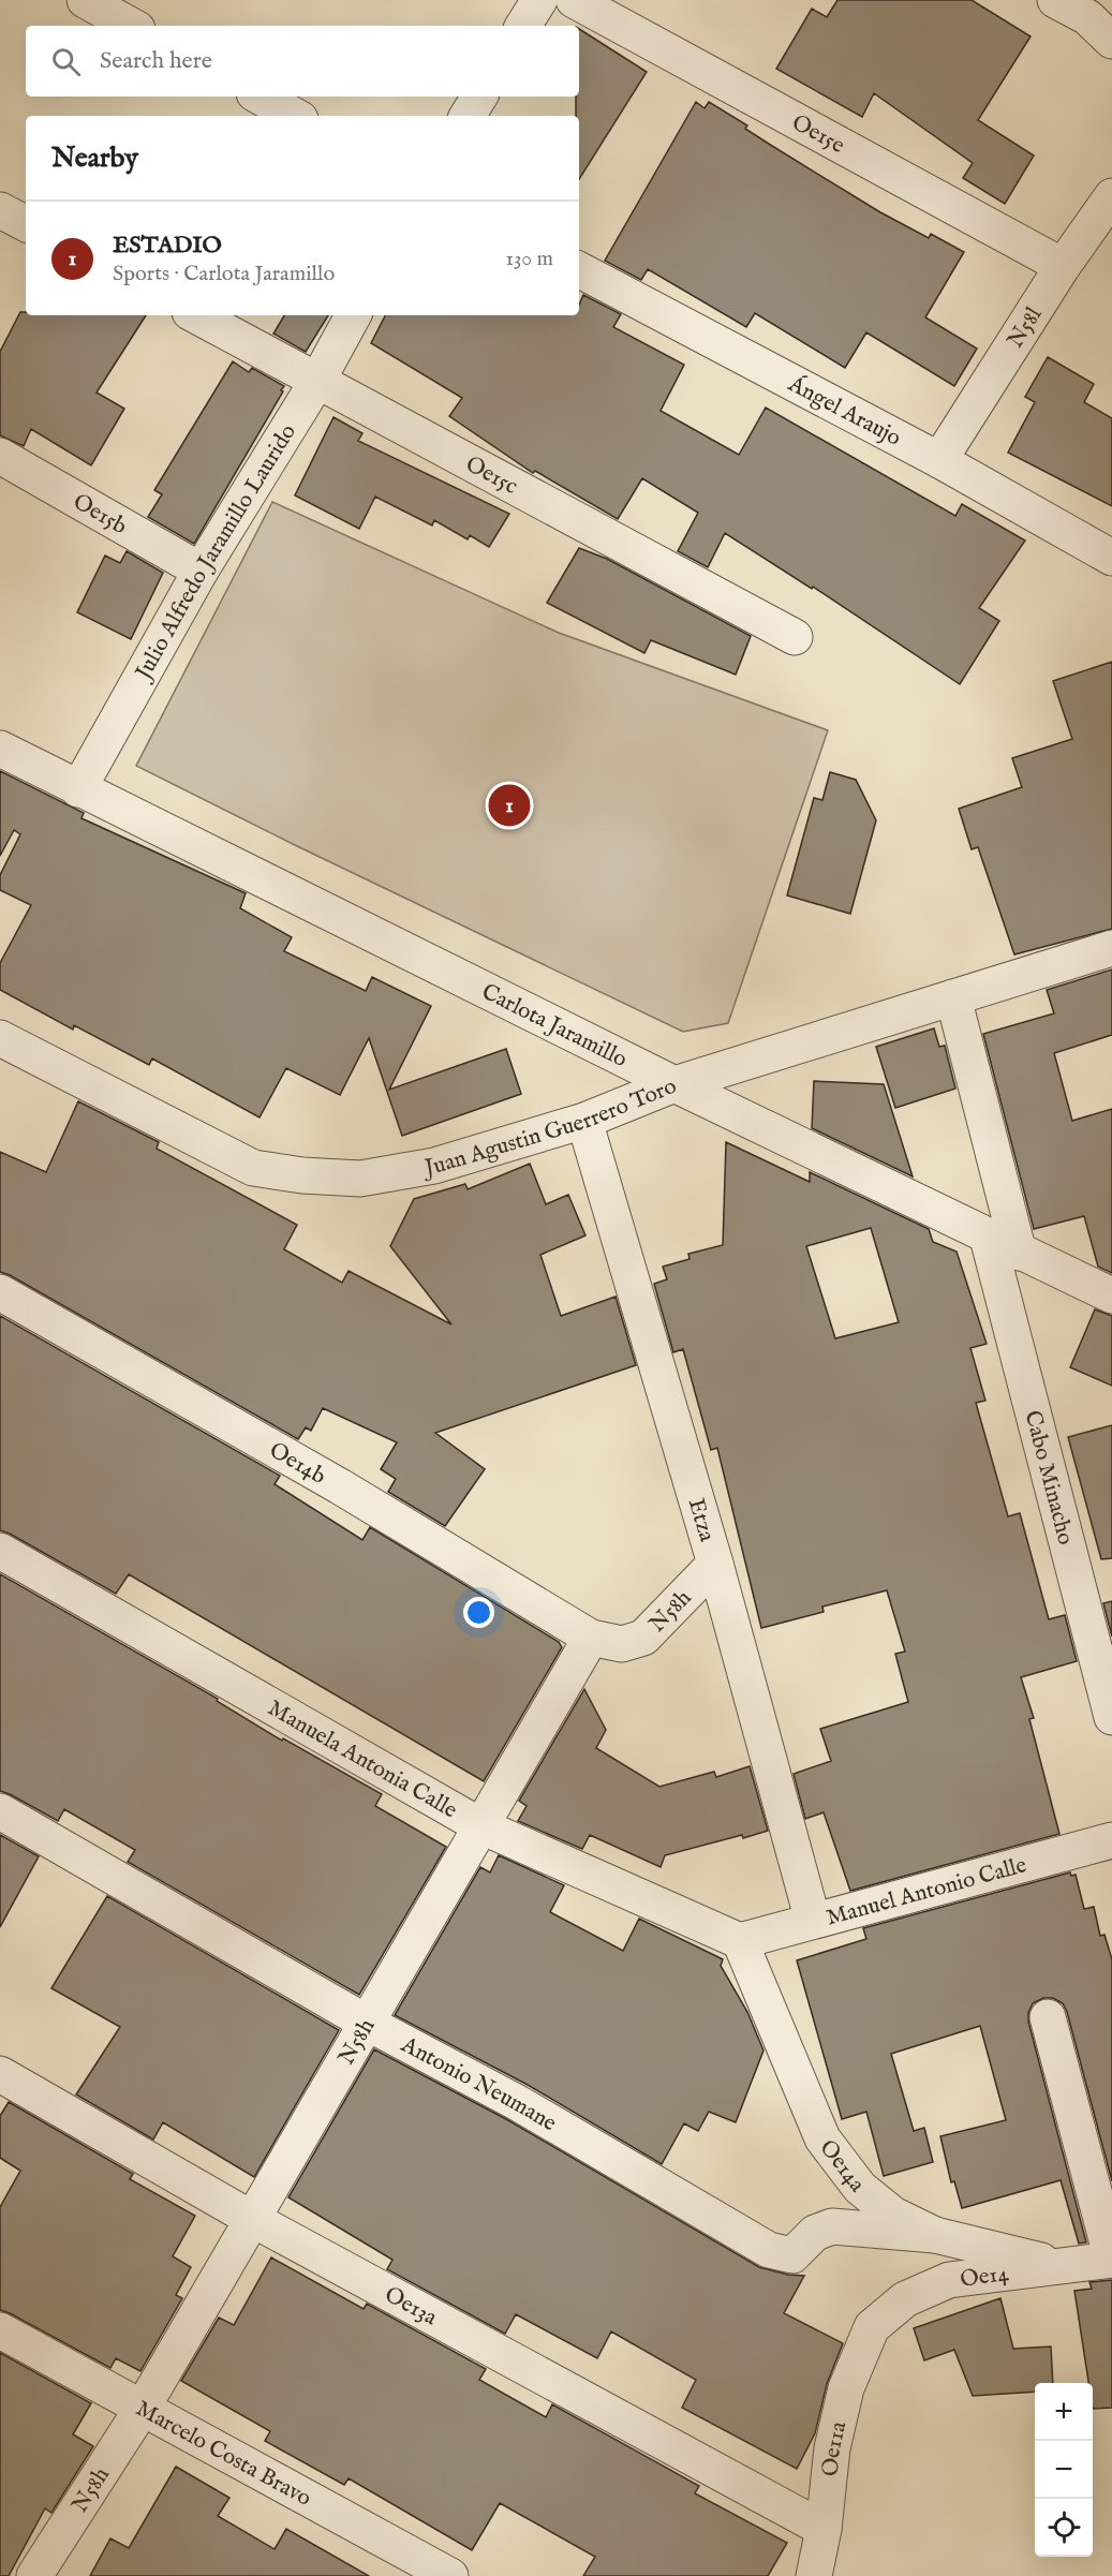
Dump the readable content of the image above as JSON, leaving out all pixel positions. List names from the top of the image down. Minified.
{"streets":{"street":["Oe15e","N58l","Ángel Araujo","Oe15c","Oe15b","Julio Alfredo Jaramillo Laurido","Carlota Jaramillo","Juan Agustin Guerrero Toro","Oe14b","Cabo Minacho","Etza","N58h","Manuela Antonia Calle","Manuel Antonio Calle","Antonio Neumane","Oe14a","Oe14","Oe13a","Oe11a","Marcelo Costa Bravo"]},"crossings":[["Oe15e","N58l"],["N58l","Ángel Araujo"],["Oe15c","Julio Alfredo Jaramillo Laurido"],["Oe15b","Julio Alfredo Jaramillo Laurido"],["Julio Alfredo Jaramillo Laurido","Carlota Jaramillo"],["Carlota Jaramillo","Juan Agustin Guerrero Toro"],["Carlota Jaramillo","Cabo Minacho"],["Juan Agustin Guerrero Toro","Cabo Minacho"],["Juan Agustin Guerrero Toro","Etza"],["Oe14b","N58h"],["Etza","N58h"],["Etza","Manuel Antonio Calle"],["N58h","Manuela Antonia Calle"],["N58h","Antonio Neumane"],["N58h","Oe13a"],["N58h","Marcelo Costa Bravo"],["Manuela Antonia Calle","Manuel Antonio Calle"],["Manuela Antonia Calle","Oe14a"],["Manuel Antonio Calle","Oe14a"],["Antonio Neumane","Oe14a"],["Oe14a","Oe14"],["Oe14","Oe11a"],["Oe13a","Oe11a"]],"page":{"search":"Search here","heading":"Nearby","list":[{"mark":"1","name":"ESTADIO","note":"Sports · Carlota Jaramillo","value":"130 m"}],"pins":"1","map_buttons":["+","−"]}}
